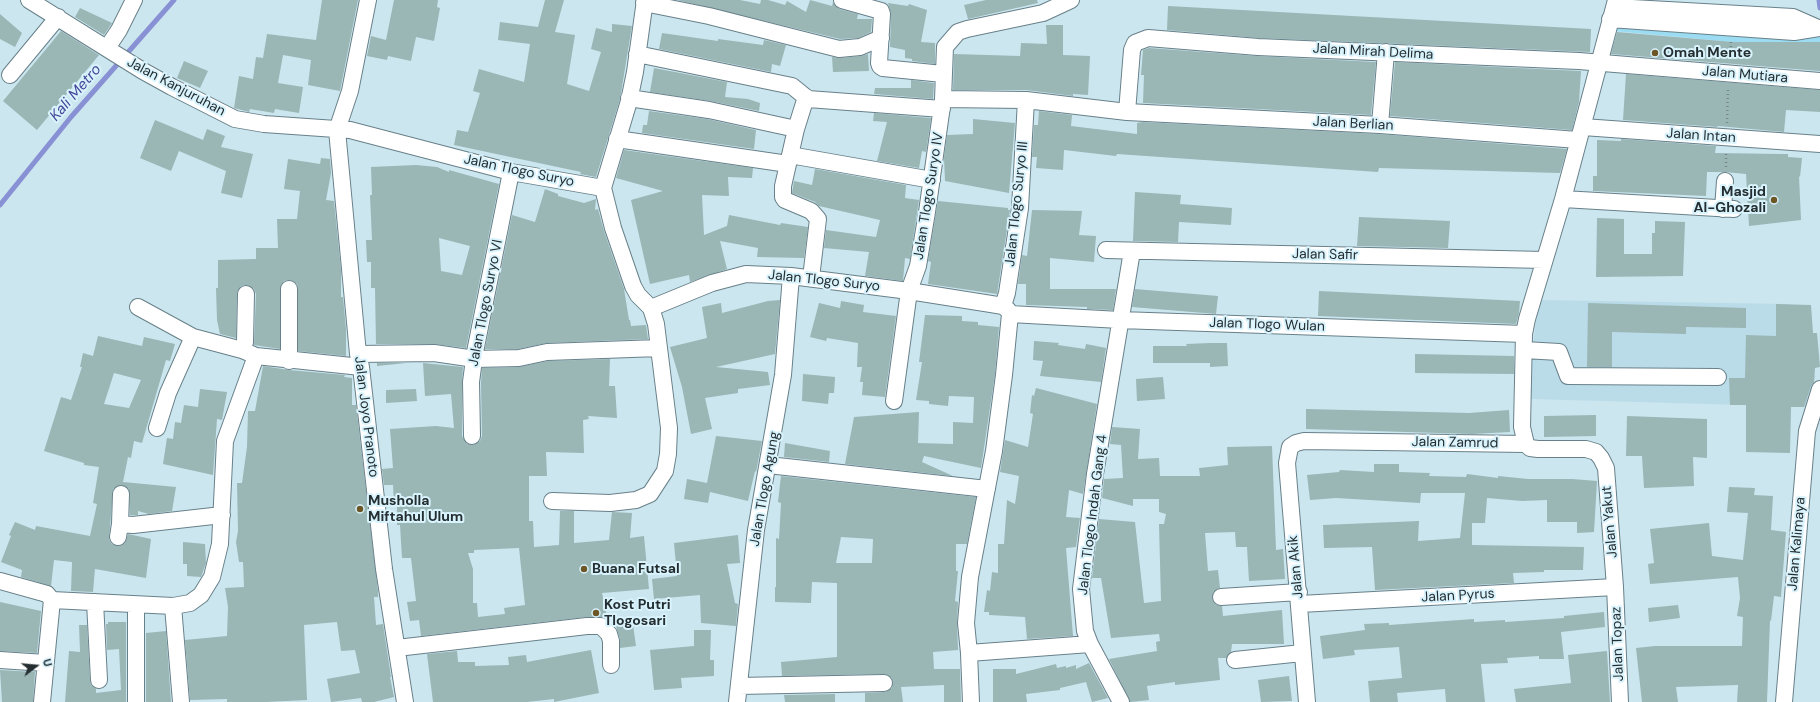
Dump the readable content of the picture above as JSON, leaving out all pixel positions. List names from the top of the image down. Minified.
{"streets":{"street":["Jalan Mirah Delima","Jalan Mutiara","Jalan Kanjuruhan","Jalan Berlian","Jalan Intan","Jalan Tlogo Suryo","Jalan Tlogo Suryo IV","Jalan Tlogo Suryo III","Jalan Safir","Jalan Tlogo Suryo VI","Jalan Tlogo Wulan","Jalan Joyo Pranoto","Jalan Zamrud","Jalan Tlogo Agung","Jalan Tlogo Indah Gang 4","Jalan Yakut","Jalan Kalimaya","Jalan Akik","Jalan Pyrus","Jalan Topaz"]},"crossings":[["Jalan Mirah Delima","Jalan Mutiara"],["Jalan Mirah Delima","Jalan Berlian"],["Jalan Kanjuruhan","Jalan Tlogo Suryo"],["Jalan Kanjuruhan","Jalan Joyo Pranoto"],["Jalan Berlian","Jalan Intan"],["Jalan Berlian","Jalan Tlogo Suryo IV"],["Jalan Berlian","Jalan Tlogo Suryo III"],["Jalan Tlogo Suryo","Jalan Tlogo Suryo IV"],["Jalan Tlogo Suryo","Jalan Tlogo Suryo III"],["Jalan Tlogo Suryo","Jalan Tlogo Suryo VI"],["Jalan Tlogo Suryo","Jalan Tlogo Wulan"],["Jalan Tlogo Suryo","Jalan Joyo Pranoto"],["Jalan Tlogo Suryo","Jalan Tlogo Agung"],["Jalan Tlogo Suryo III","Jalan Tlogo Wulan"],["Jalan Safir","Jalan Tlogo Indah Gang 4"],["Jalan Tlogo Wulan","Jalan Tlogo Indah Gang 4"],["Jalan Zamrud","Jalan Yakut"],["Jalan Zamrud","Jalan Akik"],["Jalan Yakut","Jalan Pyrus"],["Jalan Yakut","Jalan Topaz"],["Jalan Akik","Jalan Pyrus"],["Jalan Pyrus","Jalan Topaz"]],"water":["Kali Metro"],"places":["Omah Mente","Masjid Al-Ghozali","Musholla Miftahul Ulum","Buana Futsal","Kost Putri Tlogosari"],"north":"right"}
